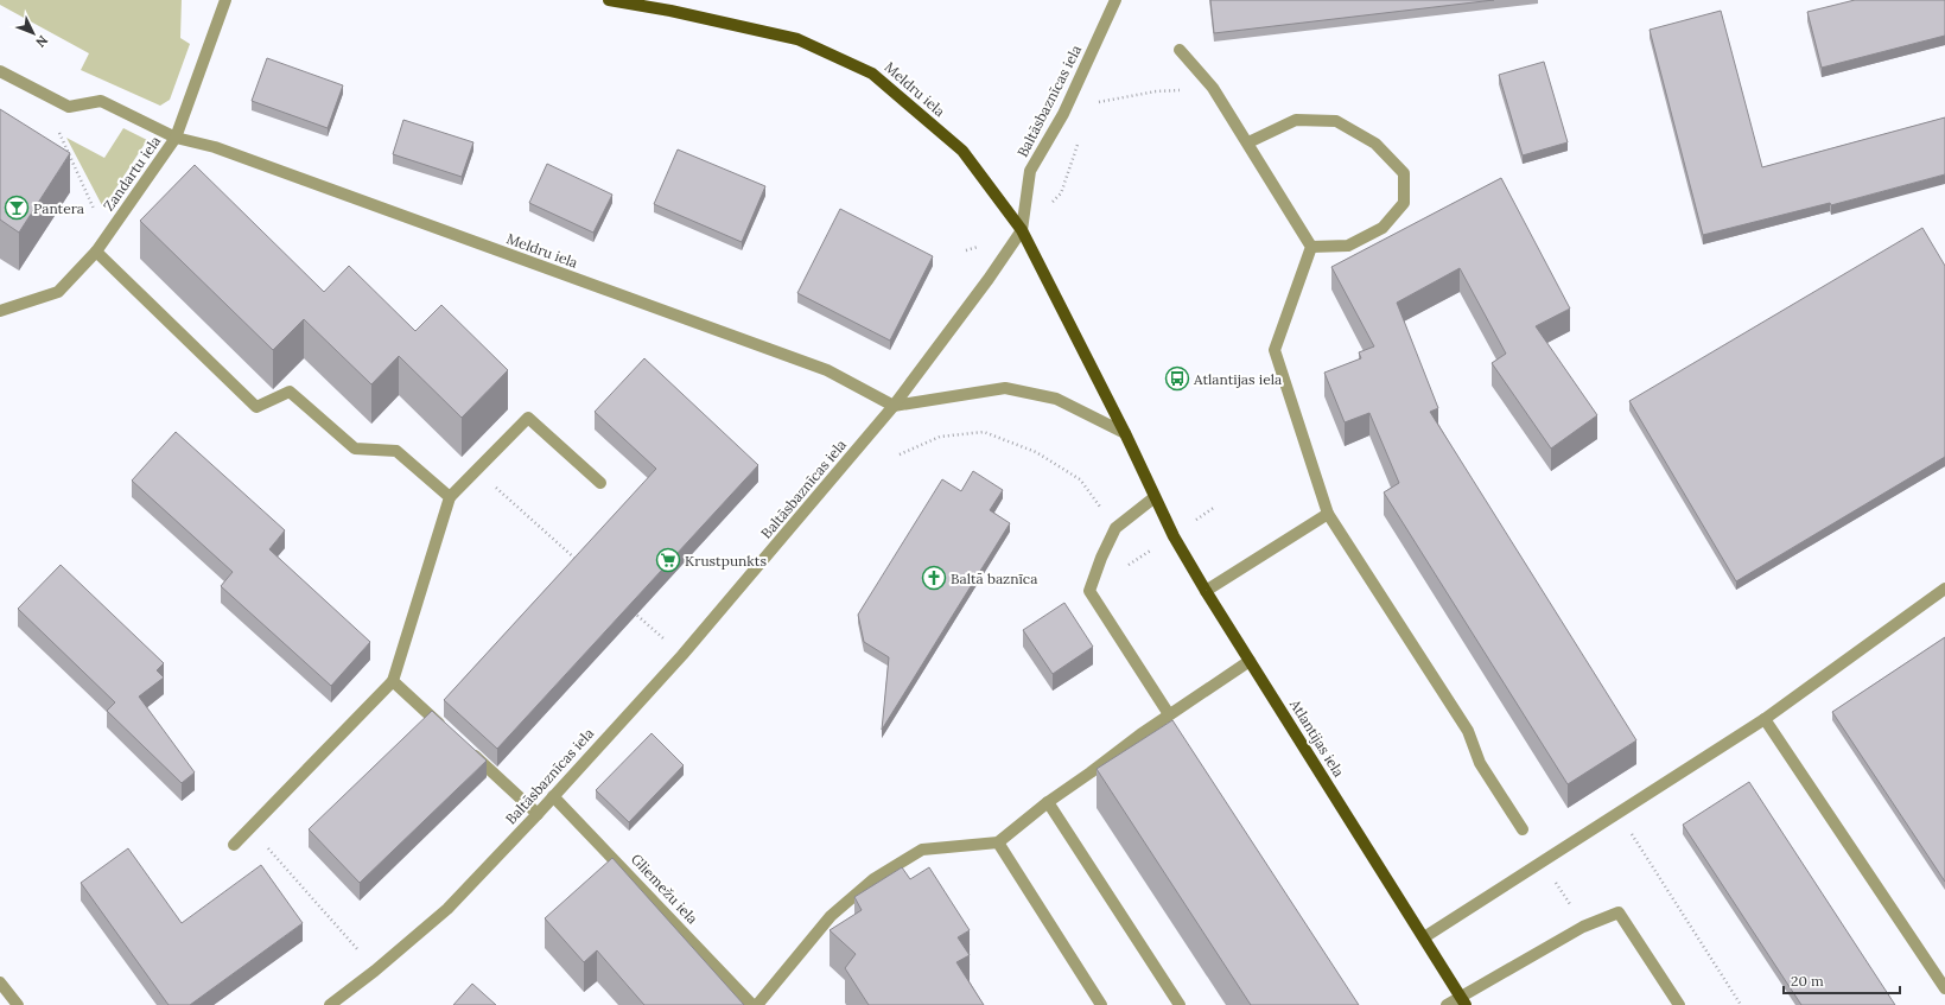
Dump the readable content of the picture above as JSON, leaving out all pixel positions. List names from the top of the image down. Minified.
{"streets":{"main road":["Meldru iela","Atlantijas iela"],"street":["Baltāsbaznīcas iela","Zandartu iela","Gliemežu iela"]},"crossings":[["Meldru iela","Baltāsbaznīcas iela"],["Meldru iela","Zandartu iela"],["Meldru iela","Atlantijas iela"],["Baltāsbaznīcas iela","Atlantijas iela"],["Baltāsbaznīcas iela","Gliemežu iela"]],"places":{"bar":["Pantera"],"bus stop":["Atlantijas iela"],"supermarket":["Krustpunkts"],"church":["Baltā baznīca"]},"scale_bar":"20 m","north":"bottom right"}
